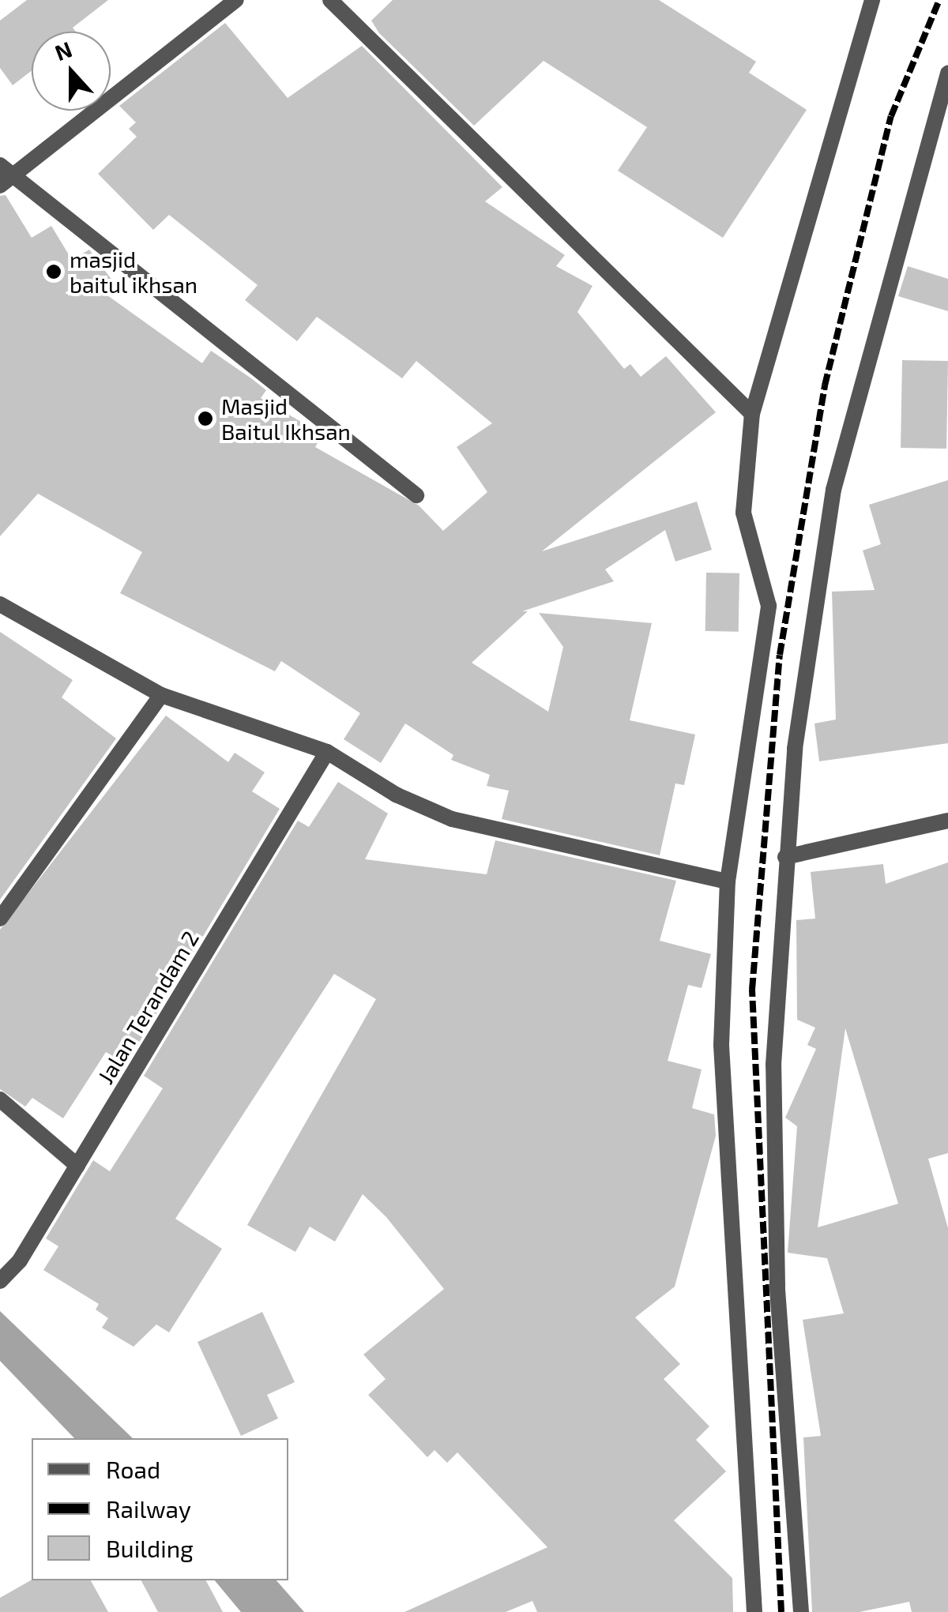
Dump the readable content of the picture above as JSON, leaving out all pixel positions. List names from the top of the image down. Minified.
{"streets":{"street":["Jalan Terandam 2"]},"places":["masjid baitul ikhsan","Masjid Baitul Ikhsan"],"legend":["Road","Railway","Building"],"north":"top"}
